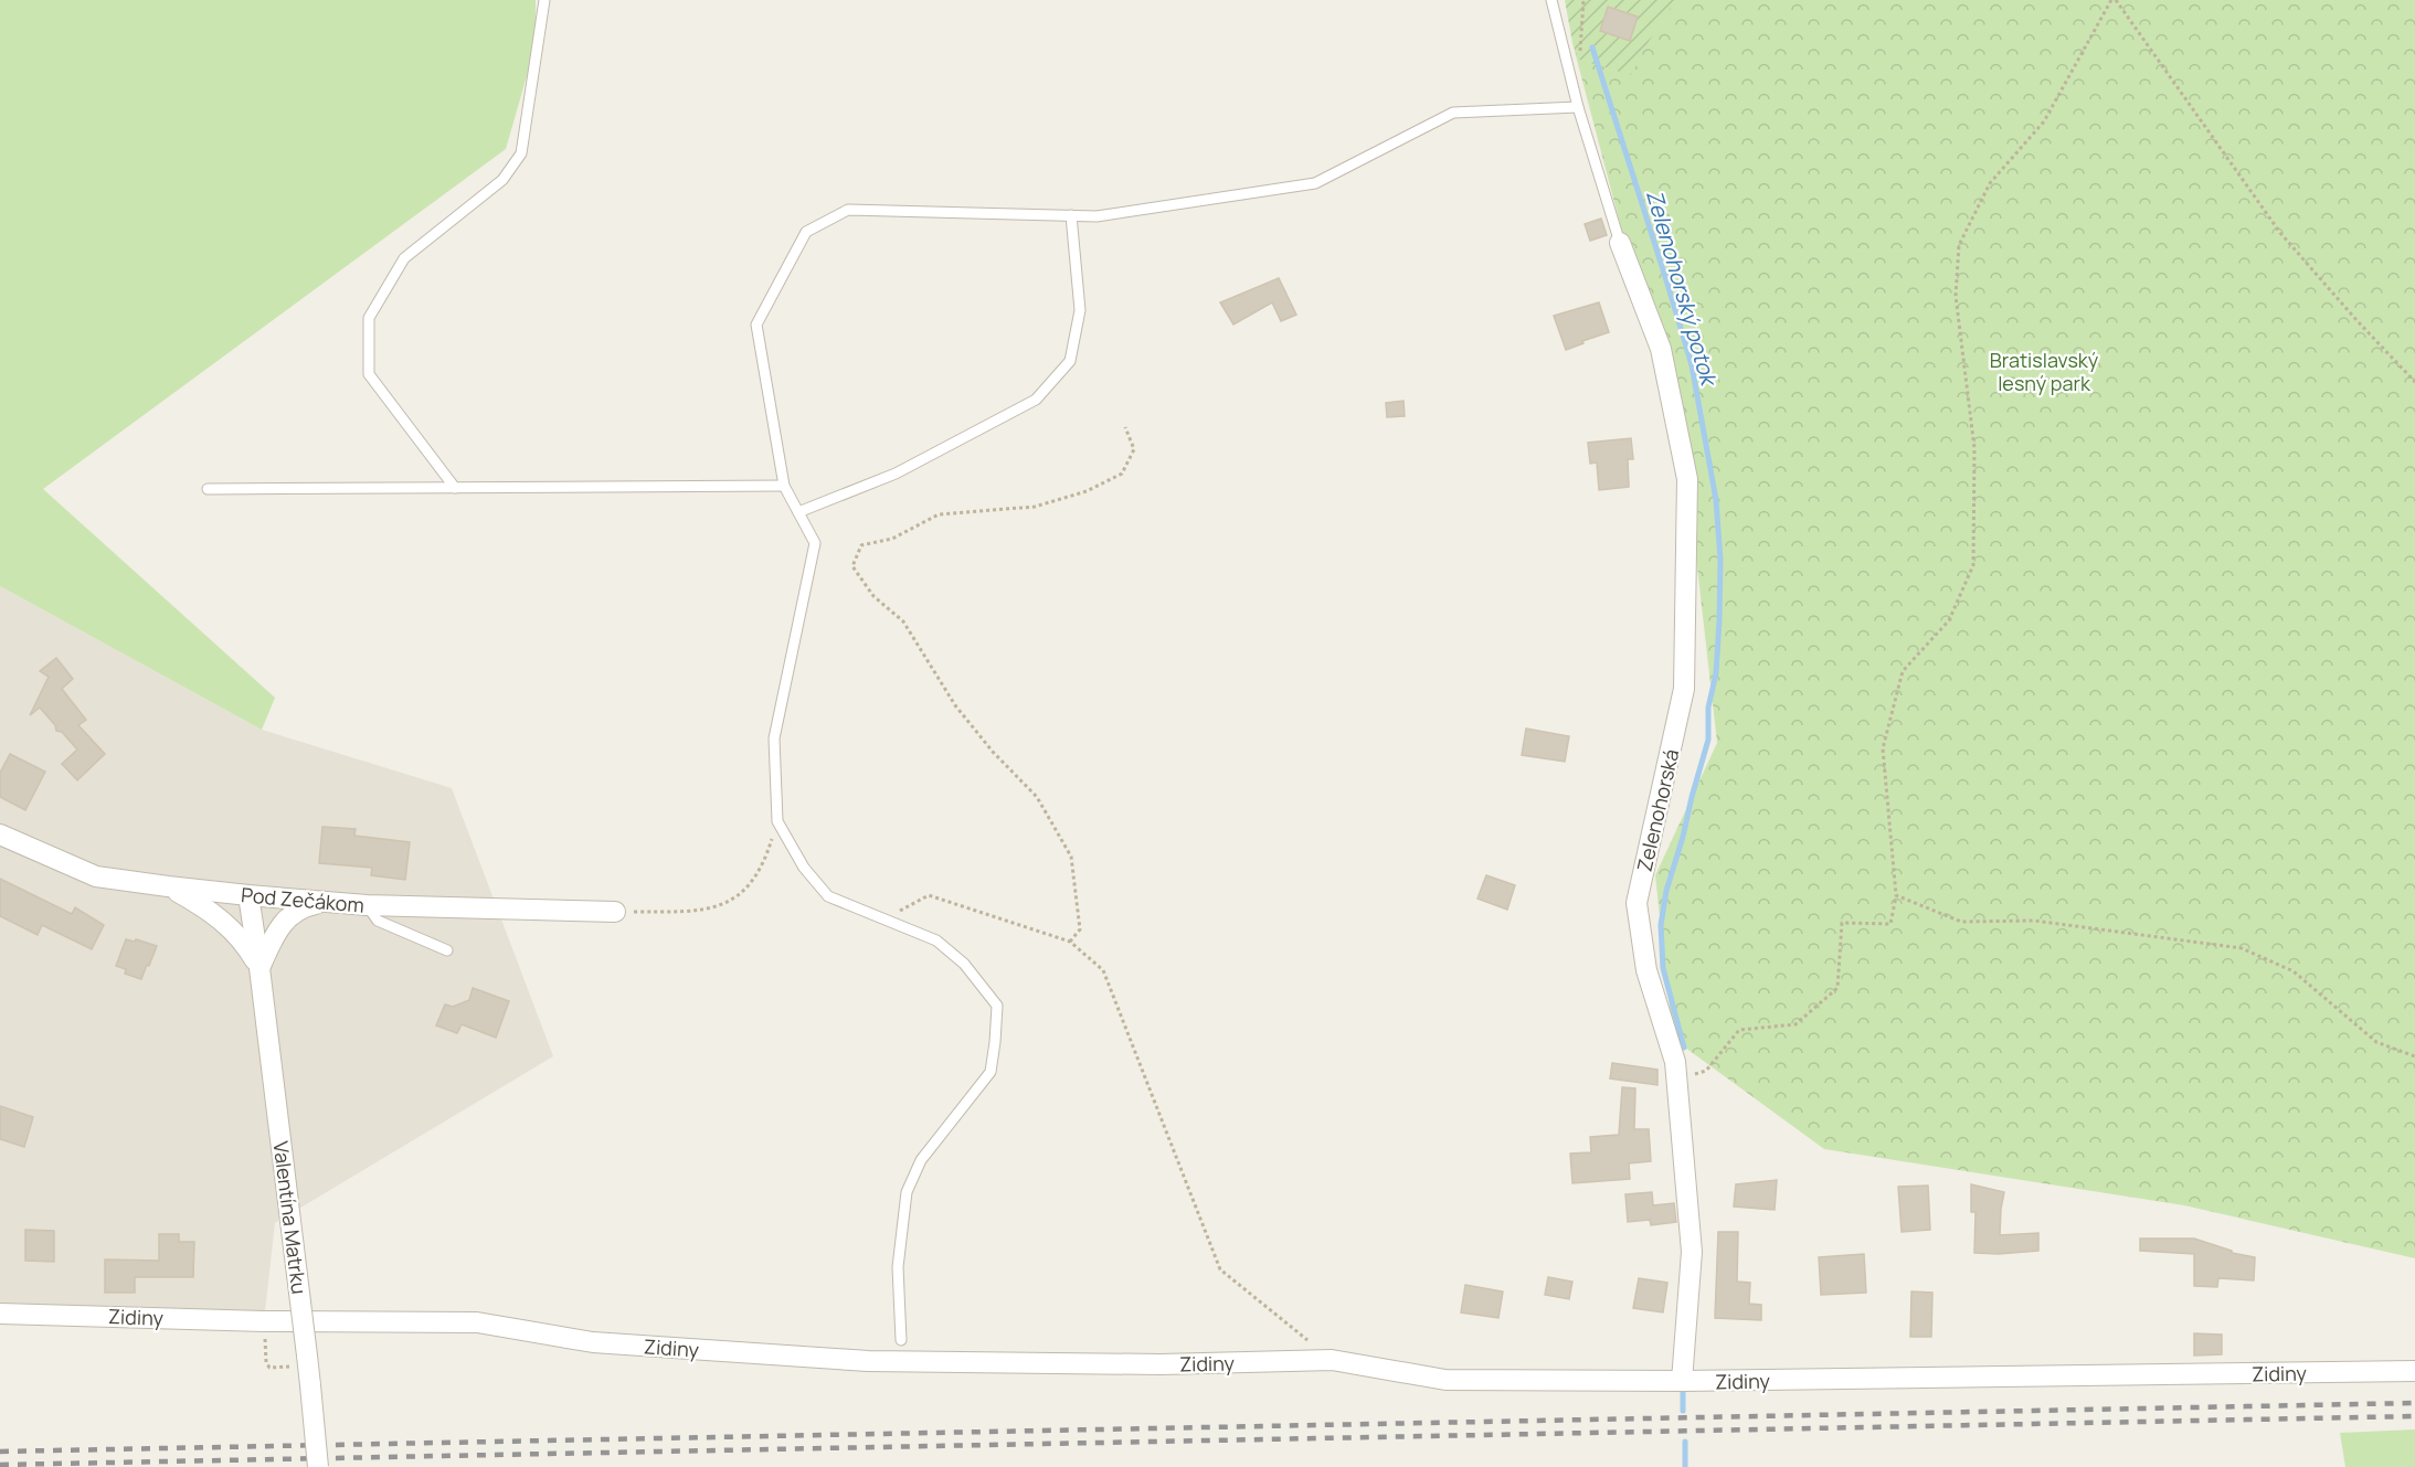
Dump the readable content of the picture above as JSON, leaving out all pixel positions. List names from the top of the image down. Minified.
{"streets":{"street":["Zelenohorská","Pod Zečákom","Valentína Matrku","Zidiny"]},"crossings":[["Zelenohorská","Zidiny"],["Pod Zečákom","Valentína Matrku"]],"water":["Zelenohorský potok"],"parks":["Bratislavský lesný park"]}
